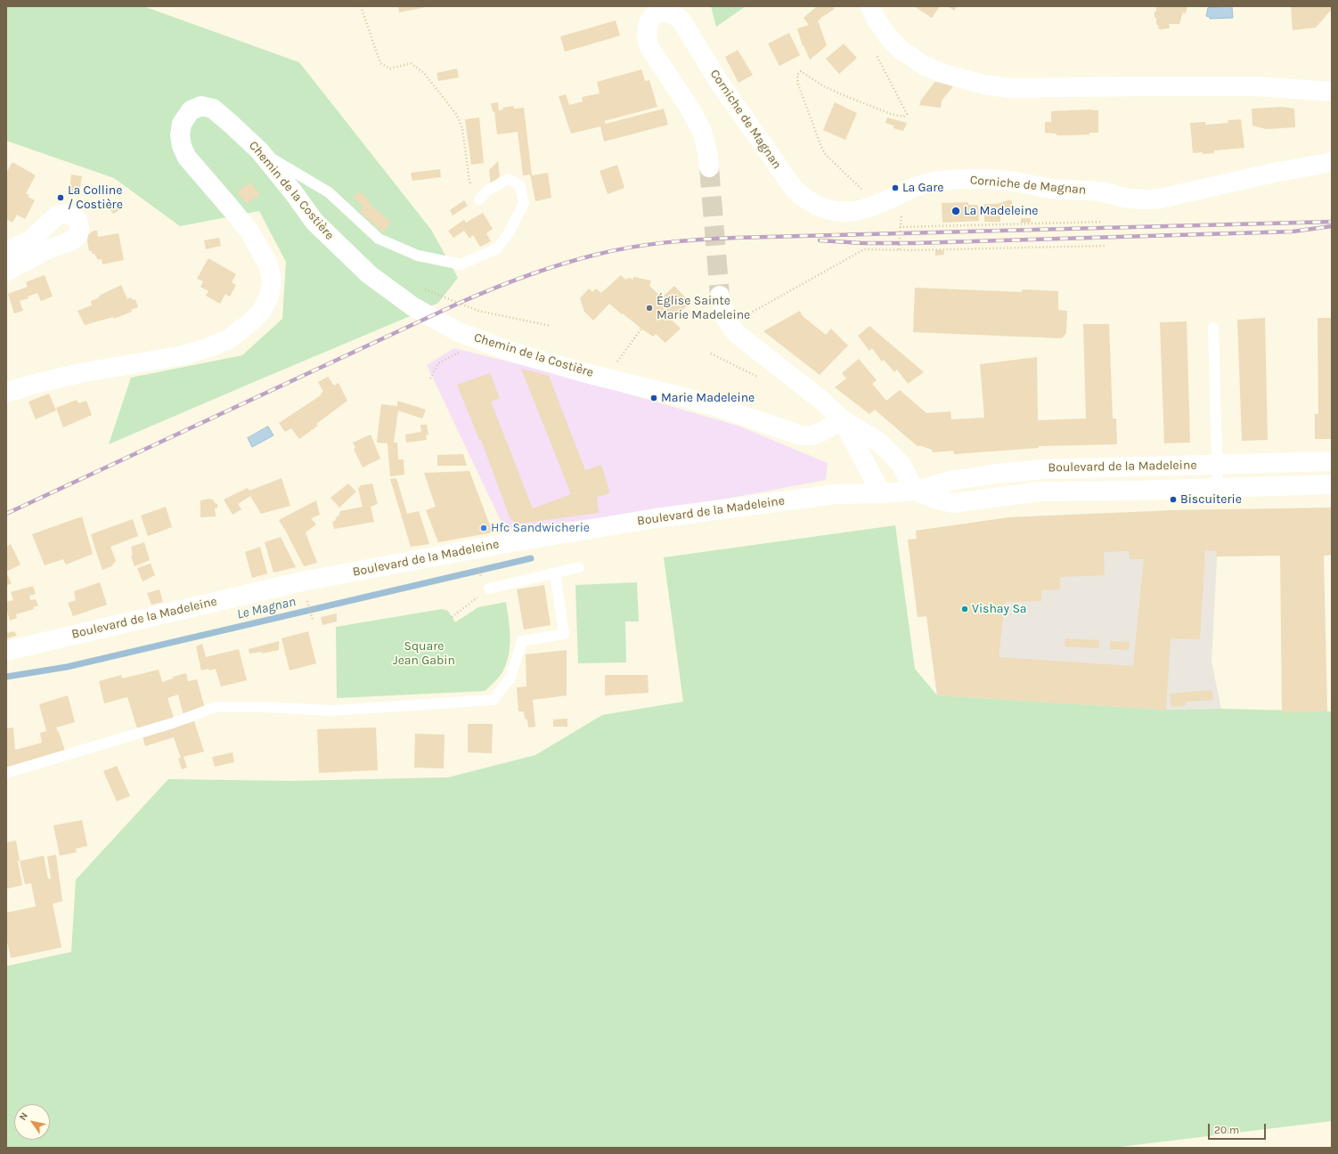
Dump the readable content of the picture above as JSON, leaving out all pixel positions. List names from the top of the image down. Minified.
{"streets":{"street":["Corniche de Magnan","Chemin de la Costière","Boulevard de la Madeleine"]},"water":["Le Magnan"],"parks":["Square Jean Gabin"],"places":["La Gare","La Colline / Costière","La Madeleine","Église Sainte Marie Madeleine","Marie Madeleine","Biscuiterie","Hfc Sandwicherie","Vishay Sa"],"scale_bar":"20 m","north":"top left"}
